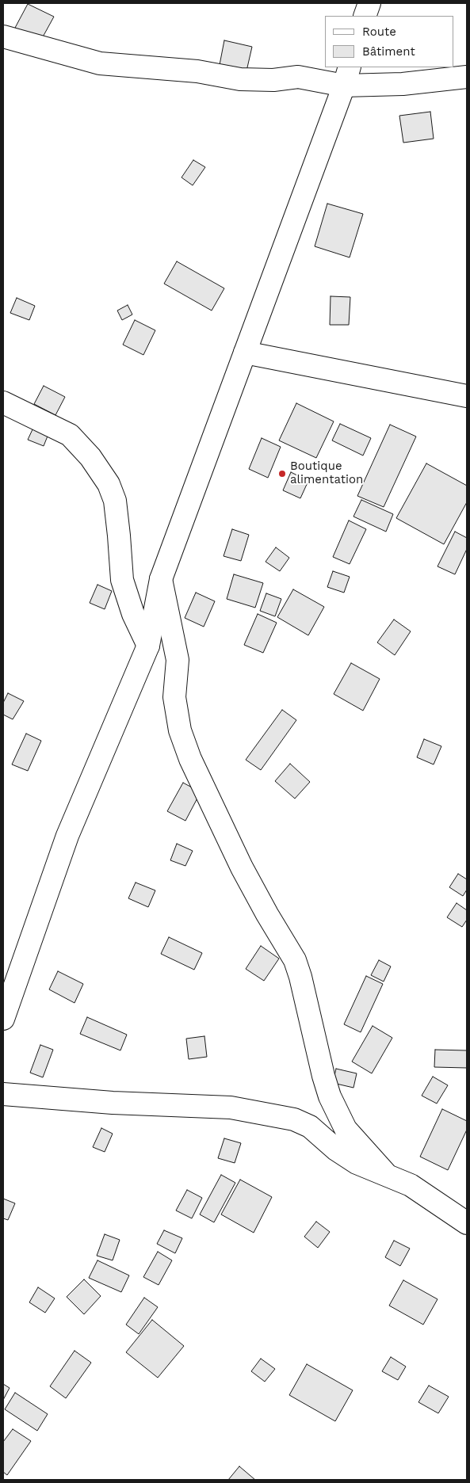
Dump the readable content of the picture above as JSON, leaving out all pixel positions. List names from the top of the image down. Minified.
{"places":["Boutique alimentation"],"legend":["Route","Bâtiment"]}
